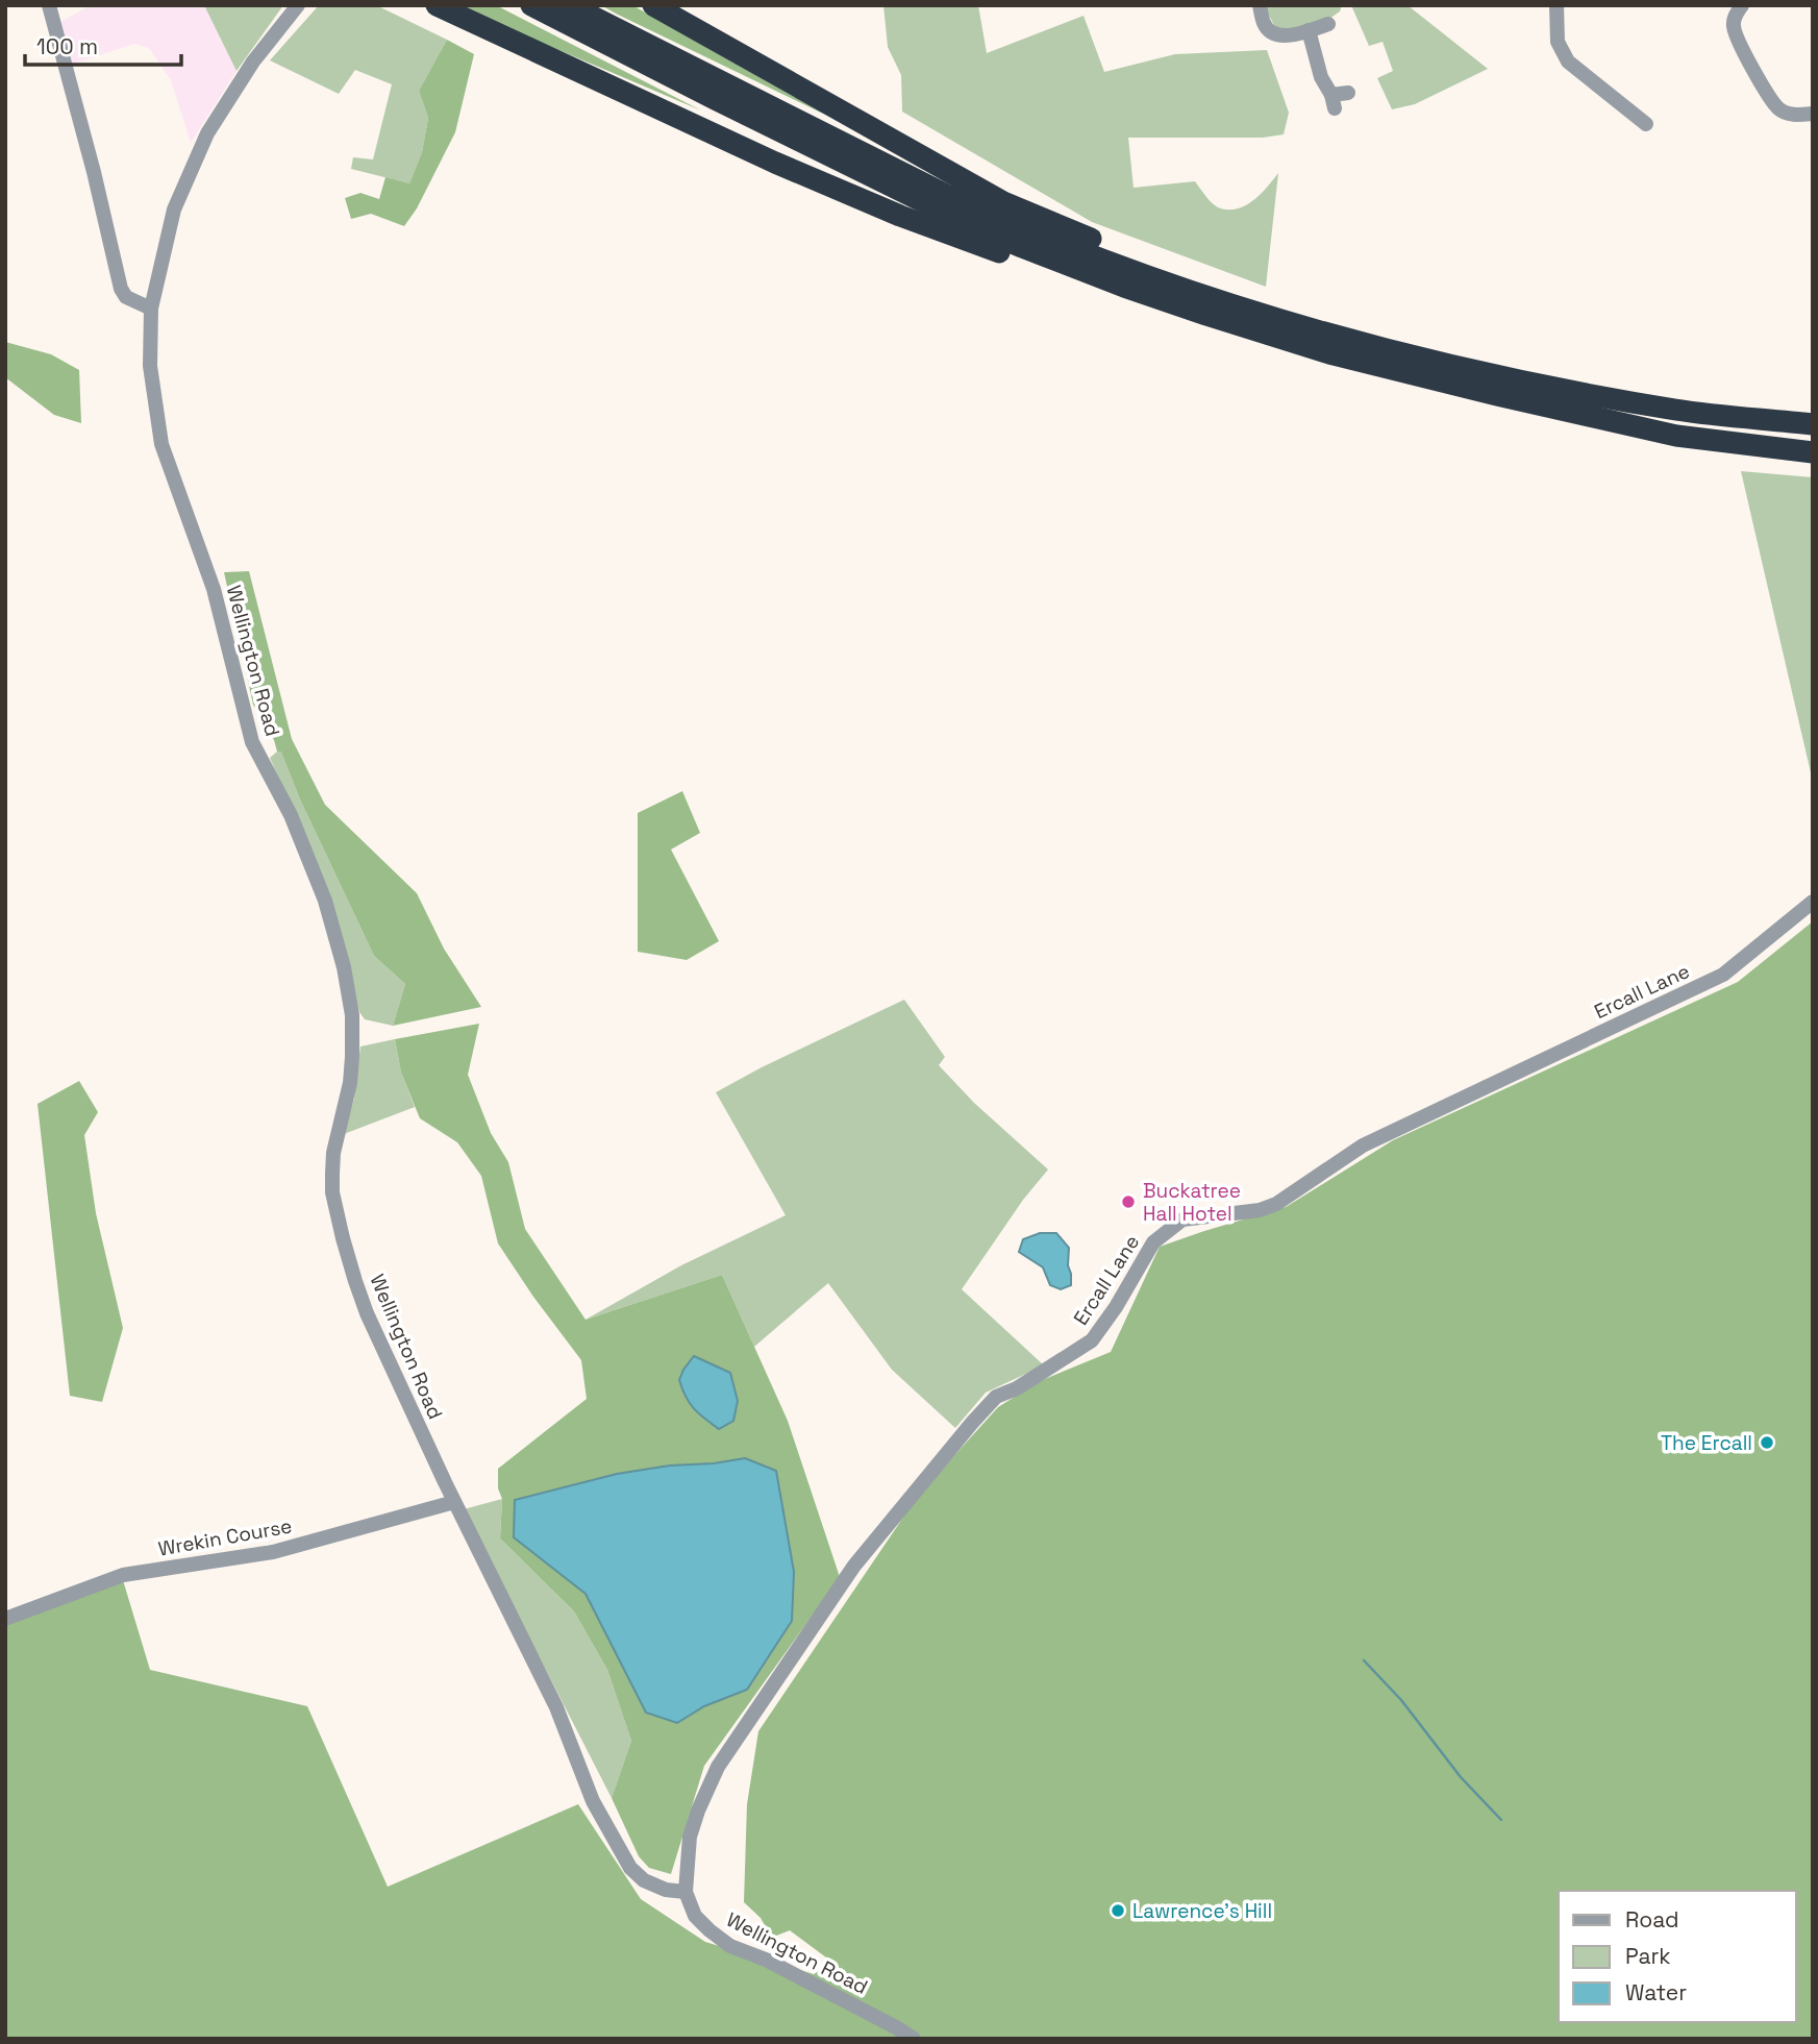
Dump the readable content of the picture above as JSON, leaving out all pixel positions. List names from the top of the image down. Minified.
{"streets":{"street":["Wellington Road","Ercall Lane","Wrekin Course"]},"crossings":[["Wellington Road","Ercall Lane"],["Wellington Road","Wrekin Course"]],"places":["Buckatree Hall Hotel","The Ercall","Lawrence's Hill"],"legend":["Road","Park","Water"],"scale_bar":"100 m"}
